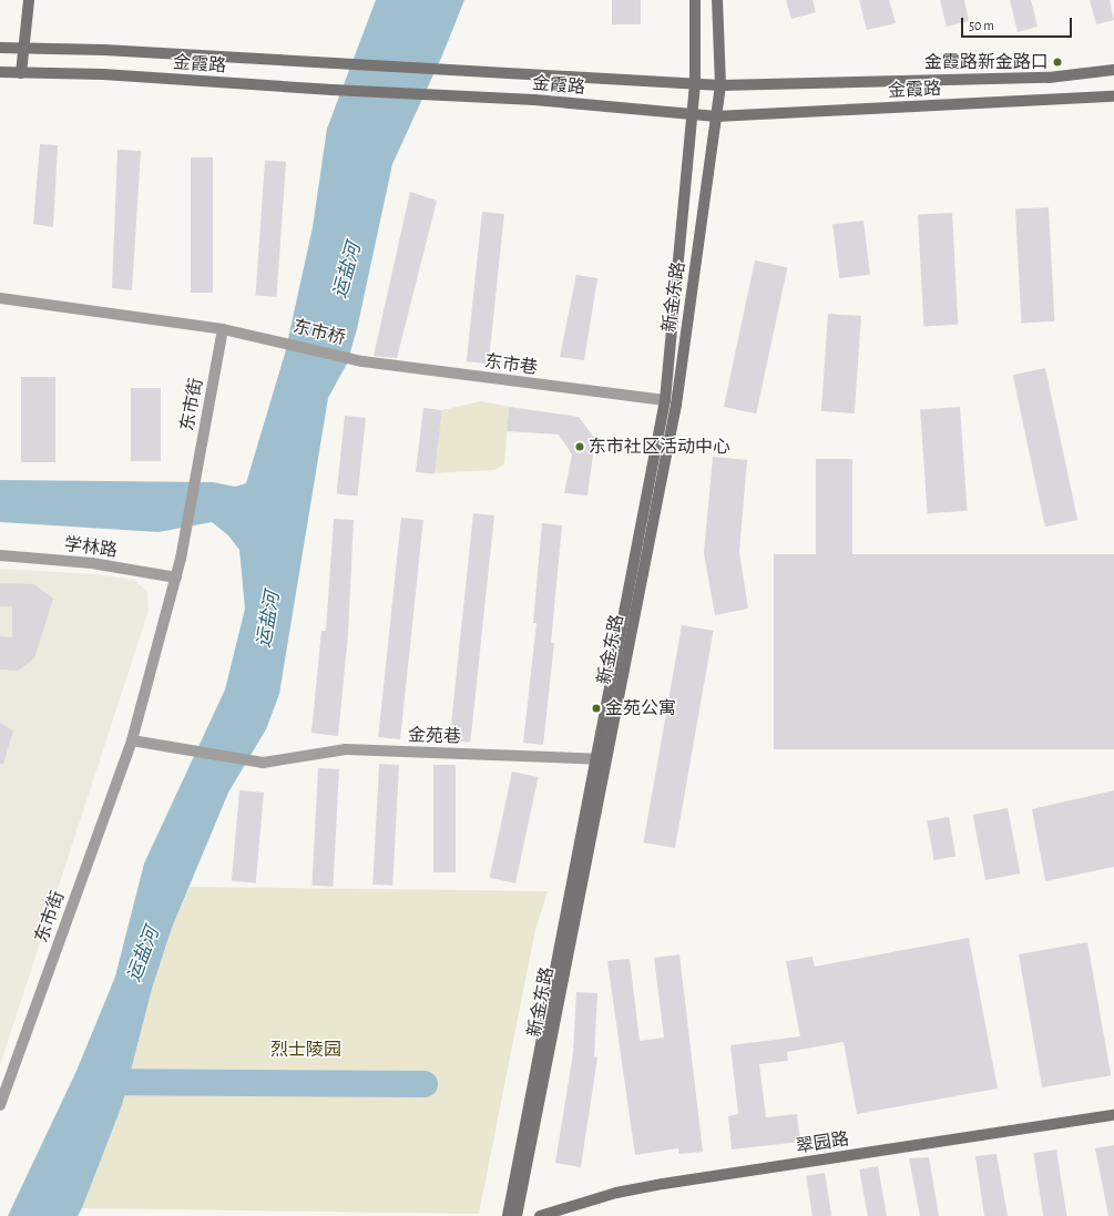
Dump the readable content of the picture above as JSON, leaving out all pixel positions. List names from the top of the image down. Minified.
{"streets":{"main road":["金霞路","新金东路","翠园路"],"street":["东市桥","东市巷","东市街","学林路","金苑巷"]},"crossings":[["金霞路","新金东路"],["新金东路","东市巷"],["新金东路","金苑巷"],["东市桥","东市巷"],["东市桥","东市街"],["东市街","学林路"],["东市街","金苑巷"]],"water":["运盐河"],"parks":["烈士陵园"],"places":["金霞路新金路口","东市社区活动中心","金苑公寓"],"scale_bar":"50 m"}
